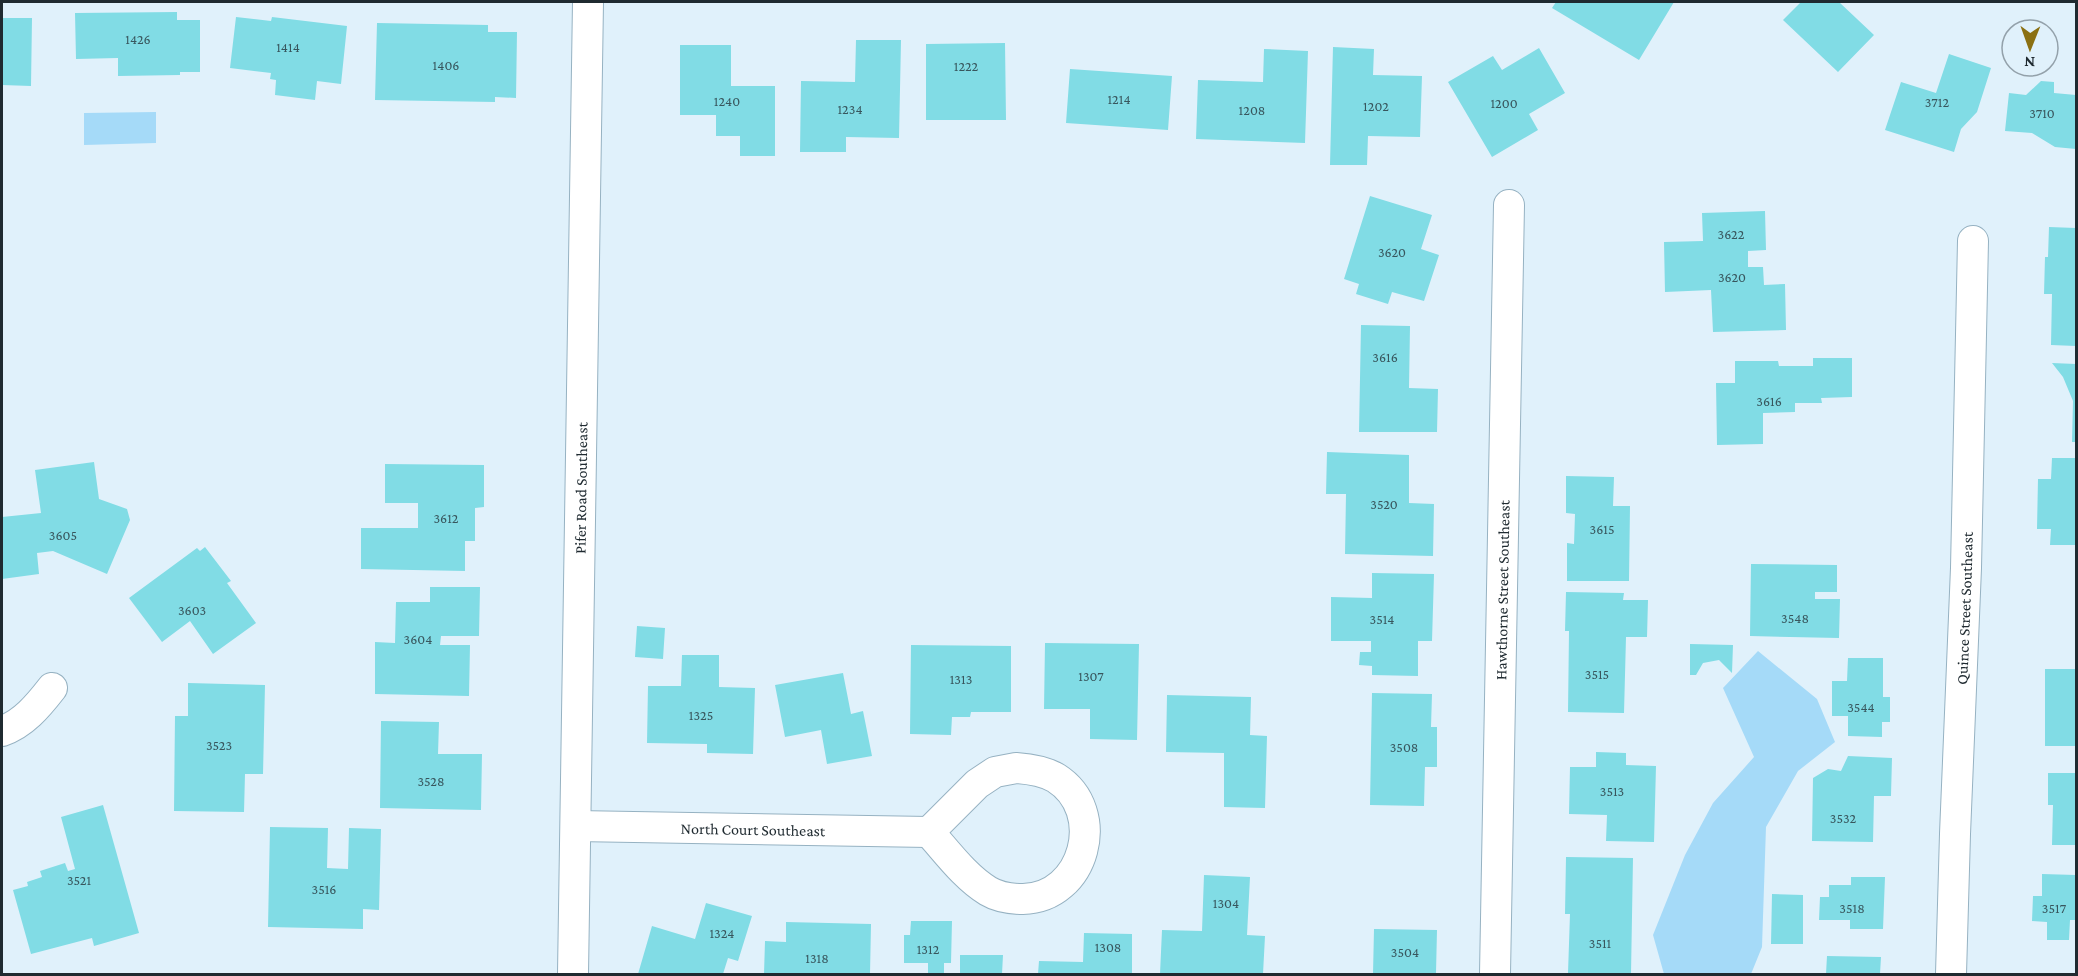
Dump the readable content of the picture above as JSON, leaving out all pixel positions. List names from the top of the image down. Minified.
{"streets":{"street":["Pifer Road Southeast","Hawthorne Street Southeast","Quince Street Southeast","North Court Southeast"]},"crossings":[["Pifer Road Southeast","North Court Southeast"]],"house_numbers":["1426","1414","1406","1222","1214","1240","3712","1200","1202","1234","1208","3710","3622","3620","3620","3616","3616","3520","3612","3615","3605","3603","3548","3514","3604","3515","1307","1313","3544","1325","3523","3508","3528","3513","3532","3521","3516","1304","3518","3517","1324","3511","1308","1312","3504","1318"],"north":"bottom"}
